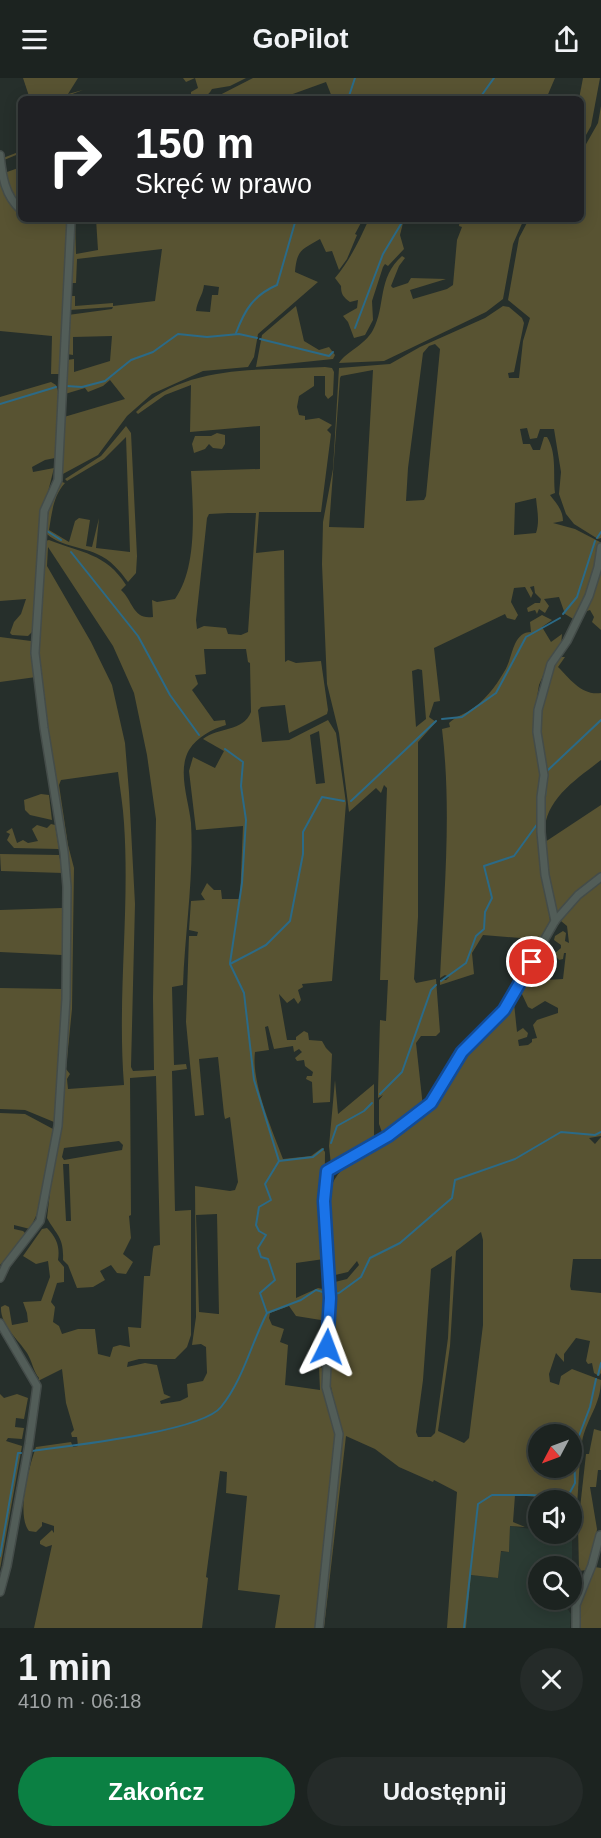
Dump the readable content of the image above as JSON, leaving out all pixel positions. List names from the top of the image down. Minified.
{"north":"bottom left","page":{"header":"GoPilot","turn":["150 m","Skręć w prawo"],"heading":["1 min","410 m · 06:18"],"buttons":["Zakończ","Udostępnij"]}}
